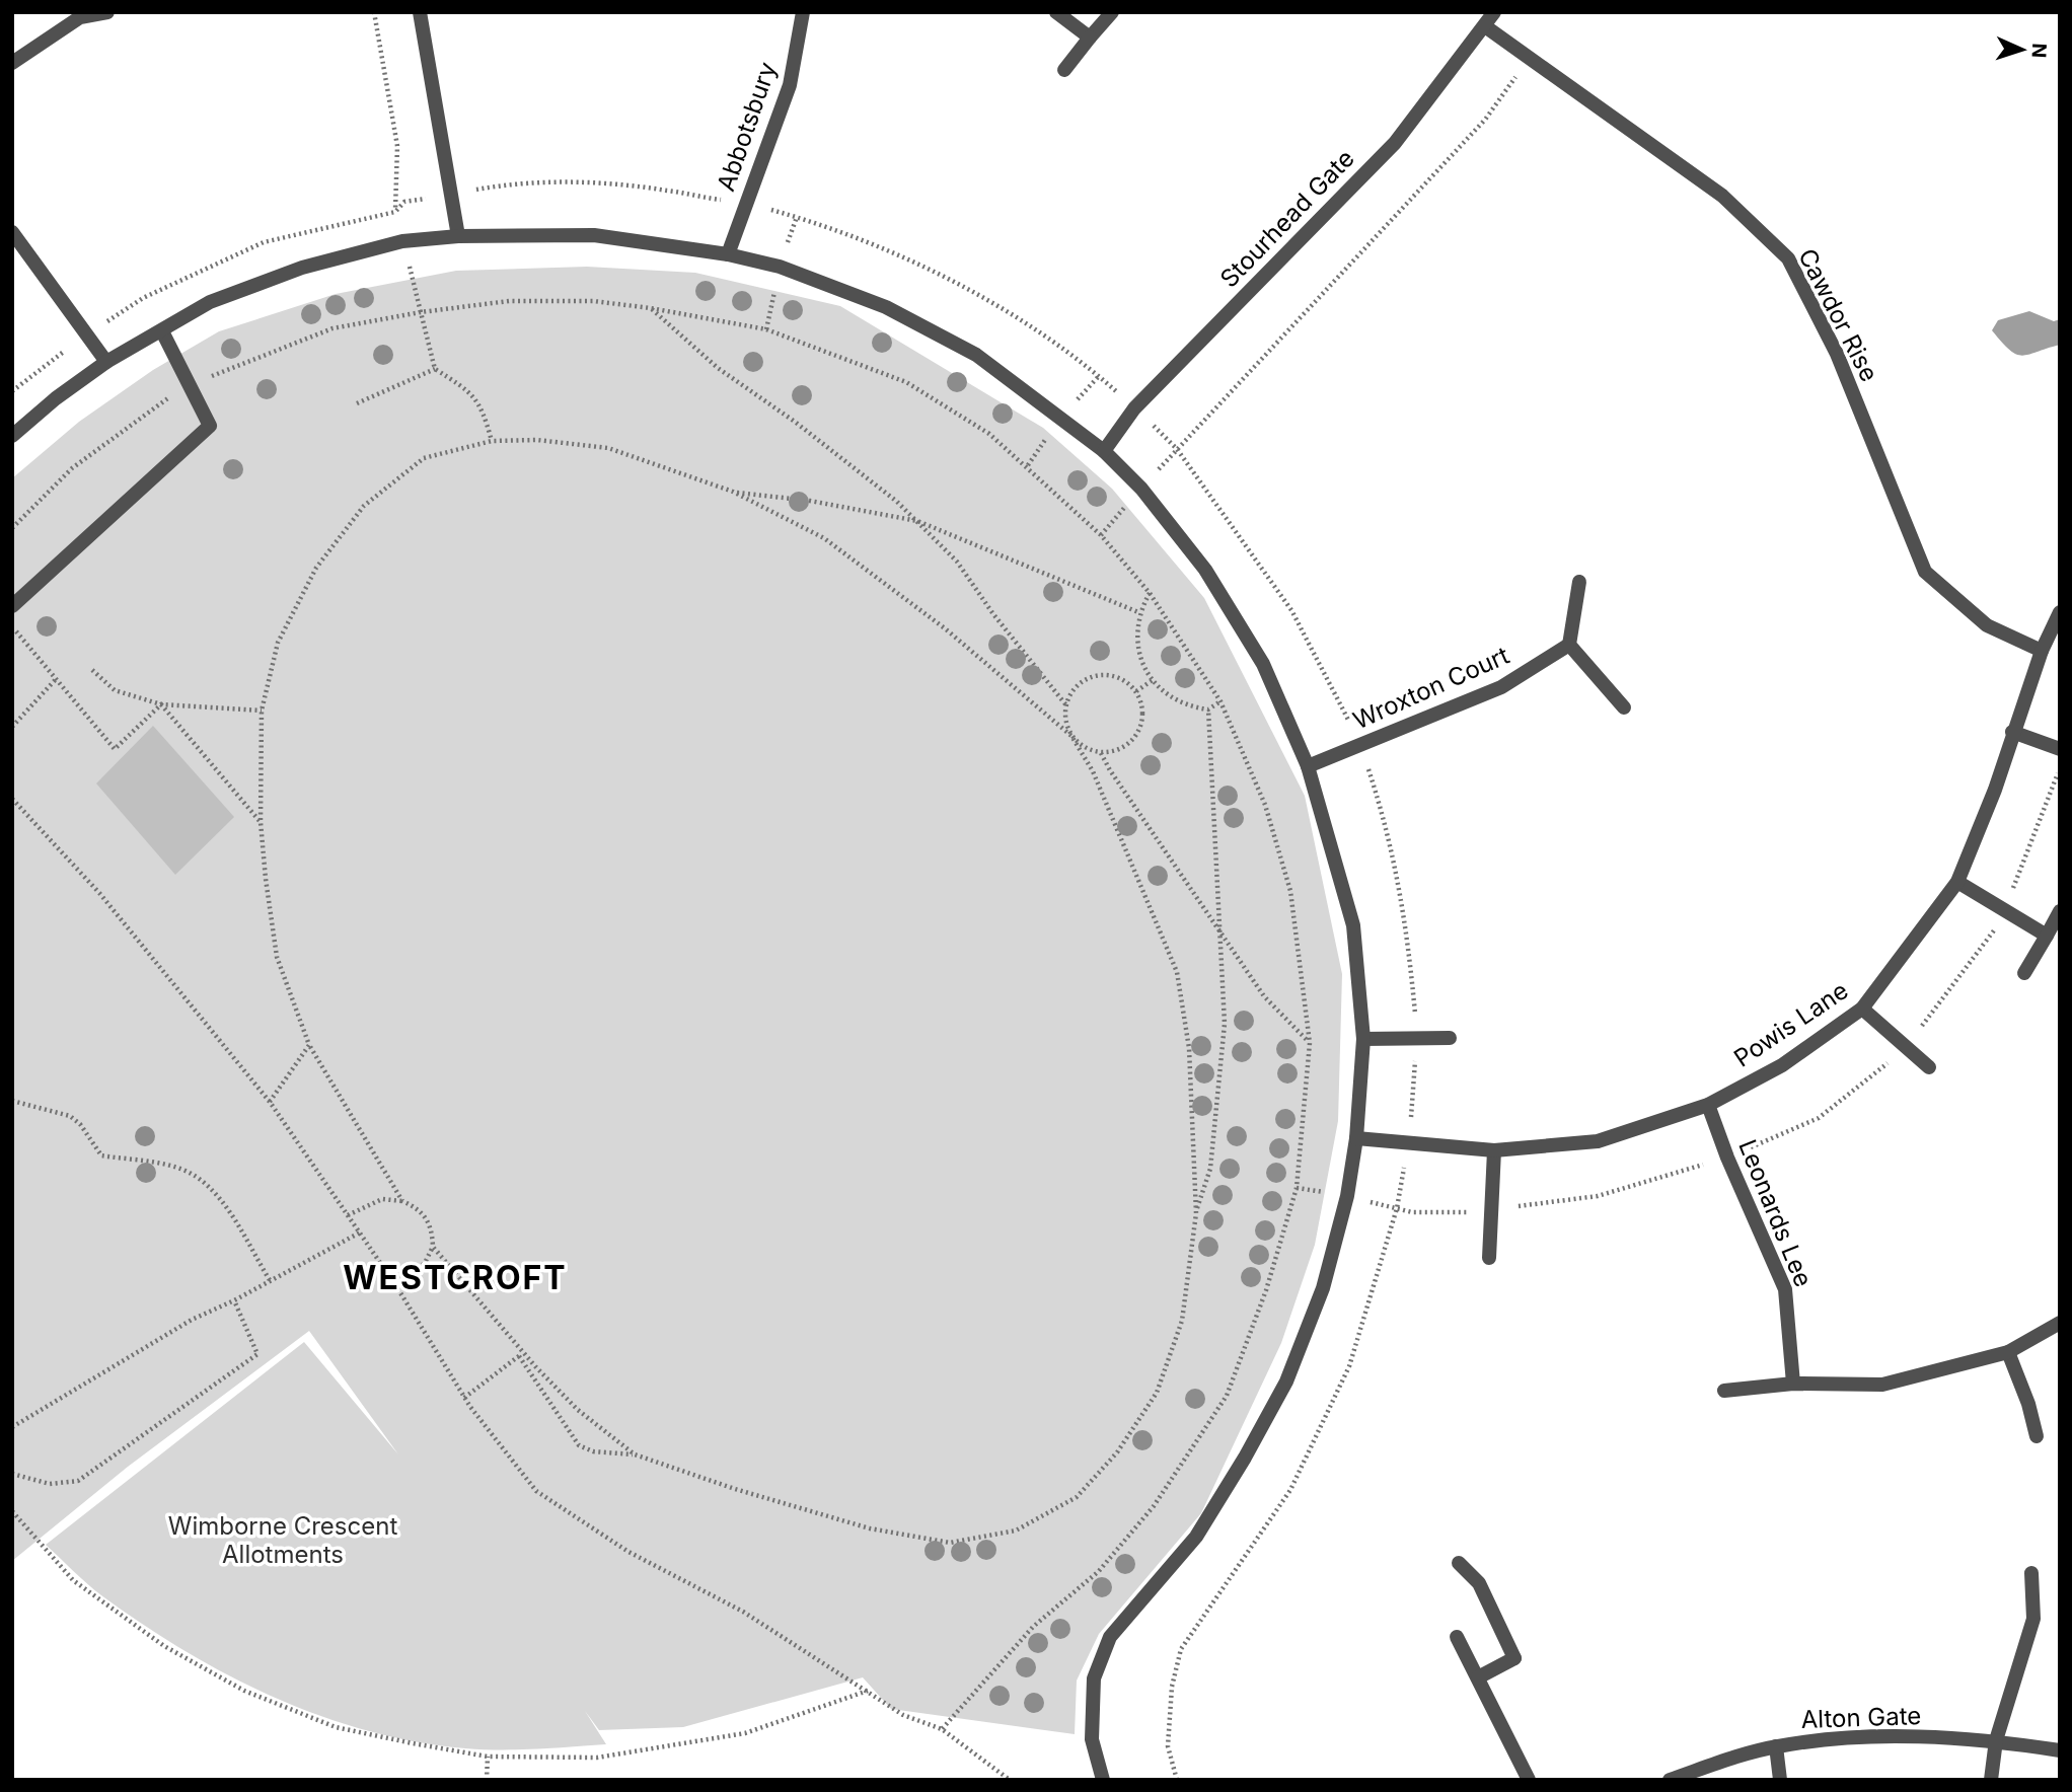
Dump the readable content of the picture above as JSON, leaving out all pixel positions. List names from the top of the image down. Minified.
{"streets":{"street":["Abbotsbury","Stourhead Gate","Cawdor Rise","Wroxton Court","Powis Lane","Leonards Lee","Alton Gate"]},"crossings":[["Stourhead Gate","Cawdor Rise"],["Cawdor Rise","Powis Lane"],["Powis Lane","Leonards Lee"]],"districts":["WESTCROFT"],"parks":["Wimborne Crescent Allotments"],"north":"right"}
